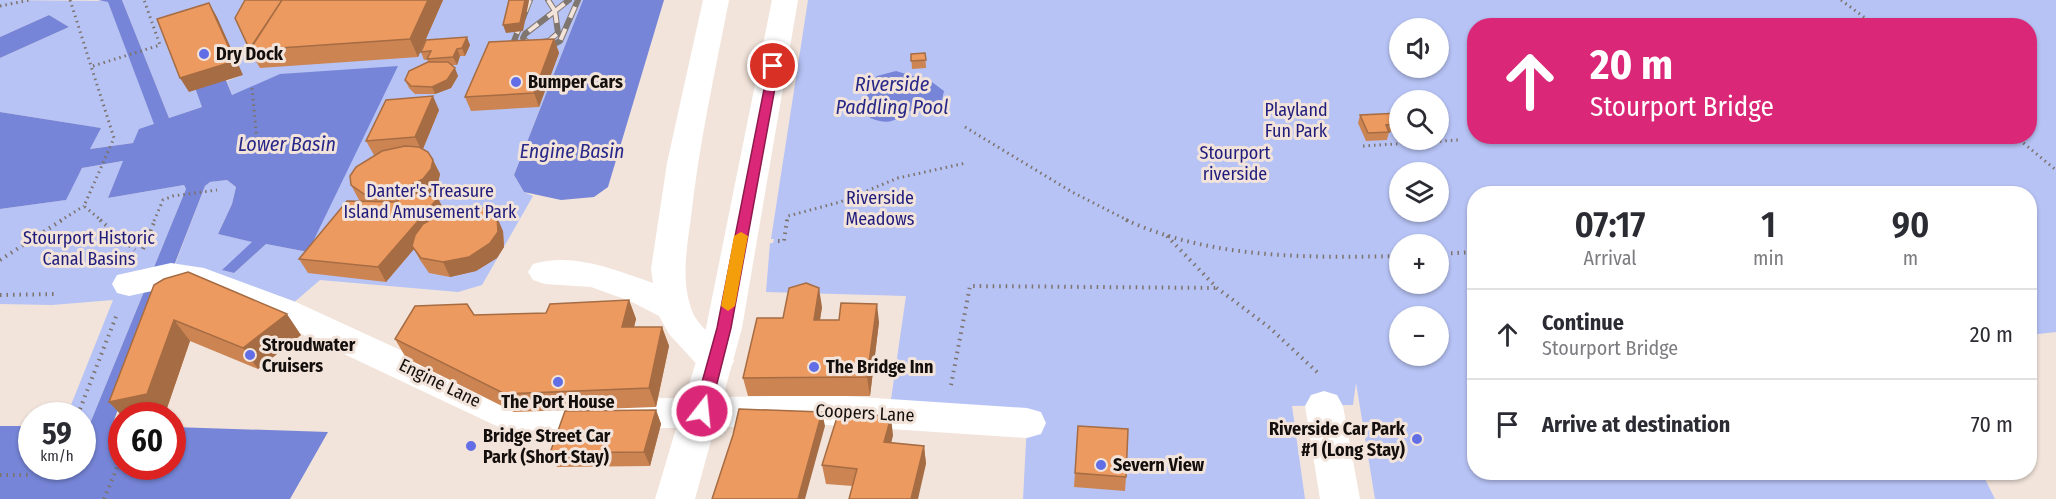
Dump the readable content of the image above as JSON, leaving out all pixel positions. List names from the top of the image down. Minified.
{"streets":{"main road":["Engine Lane","Coopers Lane"]},"crossings":[["Engine Lane","Coopers Lane"]],"water":["Riverside Paddling Pool","Lower Basin","Engine Basin"],"parks":["Playland Fun Park","Stourport riverside","Danter's Treasure Island Amusement Park","Riverside Meadows","Stourport Historic Canal Basins"],"places":["Dry Dock","Bumper Cars","Stroudwater Cruisers","The Bridge Inn","The Port House","Riverside Car Park #1 (Long Stay)","Bridge Street Car Park (Short Stay)","Severn View"],"page":{"map_buttons":["+","−"],"turn":["20 m","Stourport Bridge"],"eta":["07:17","Arrival","1","min","90","m"],"list":[{"name":"Continue","note":"Stourport Bridge","value":"20 m"},{"name":"Arrive at destination","value":"70 m"}],"speed":"59 km/h","limit":"60"}}
